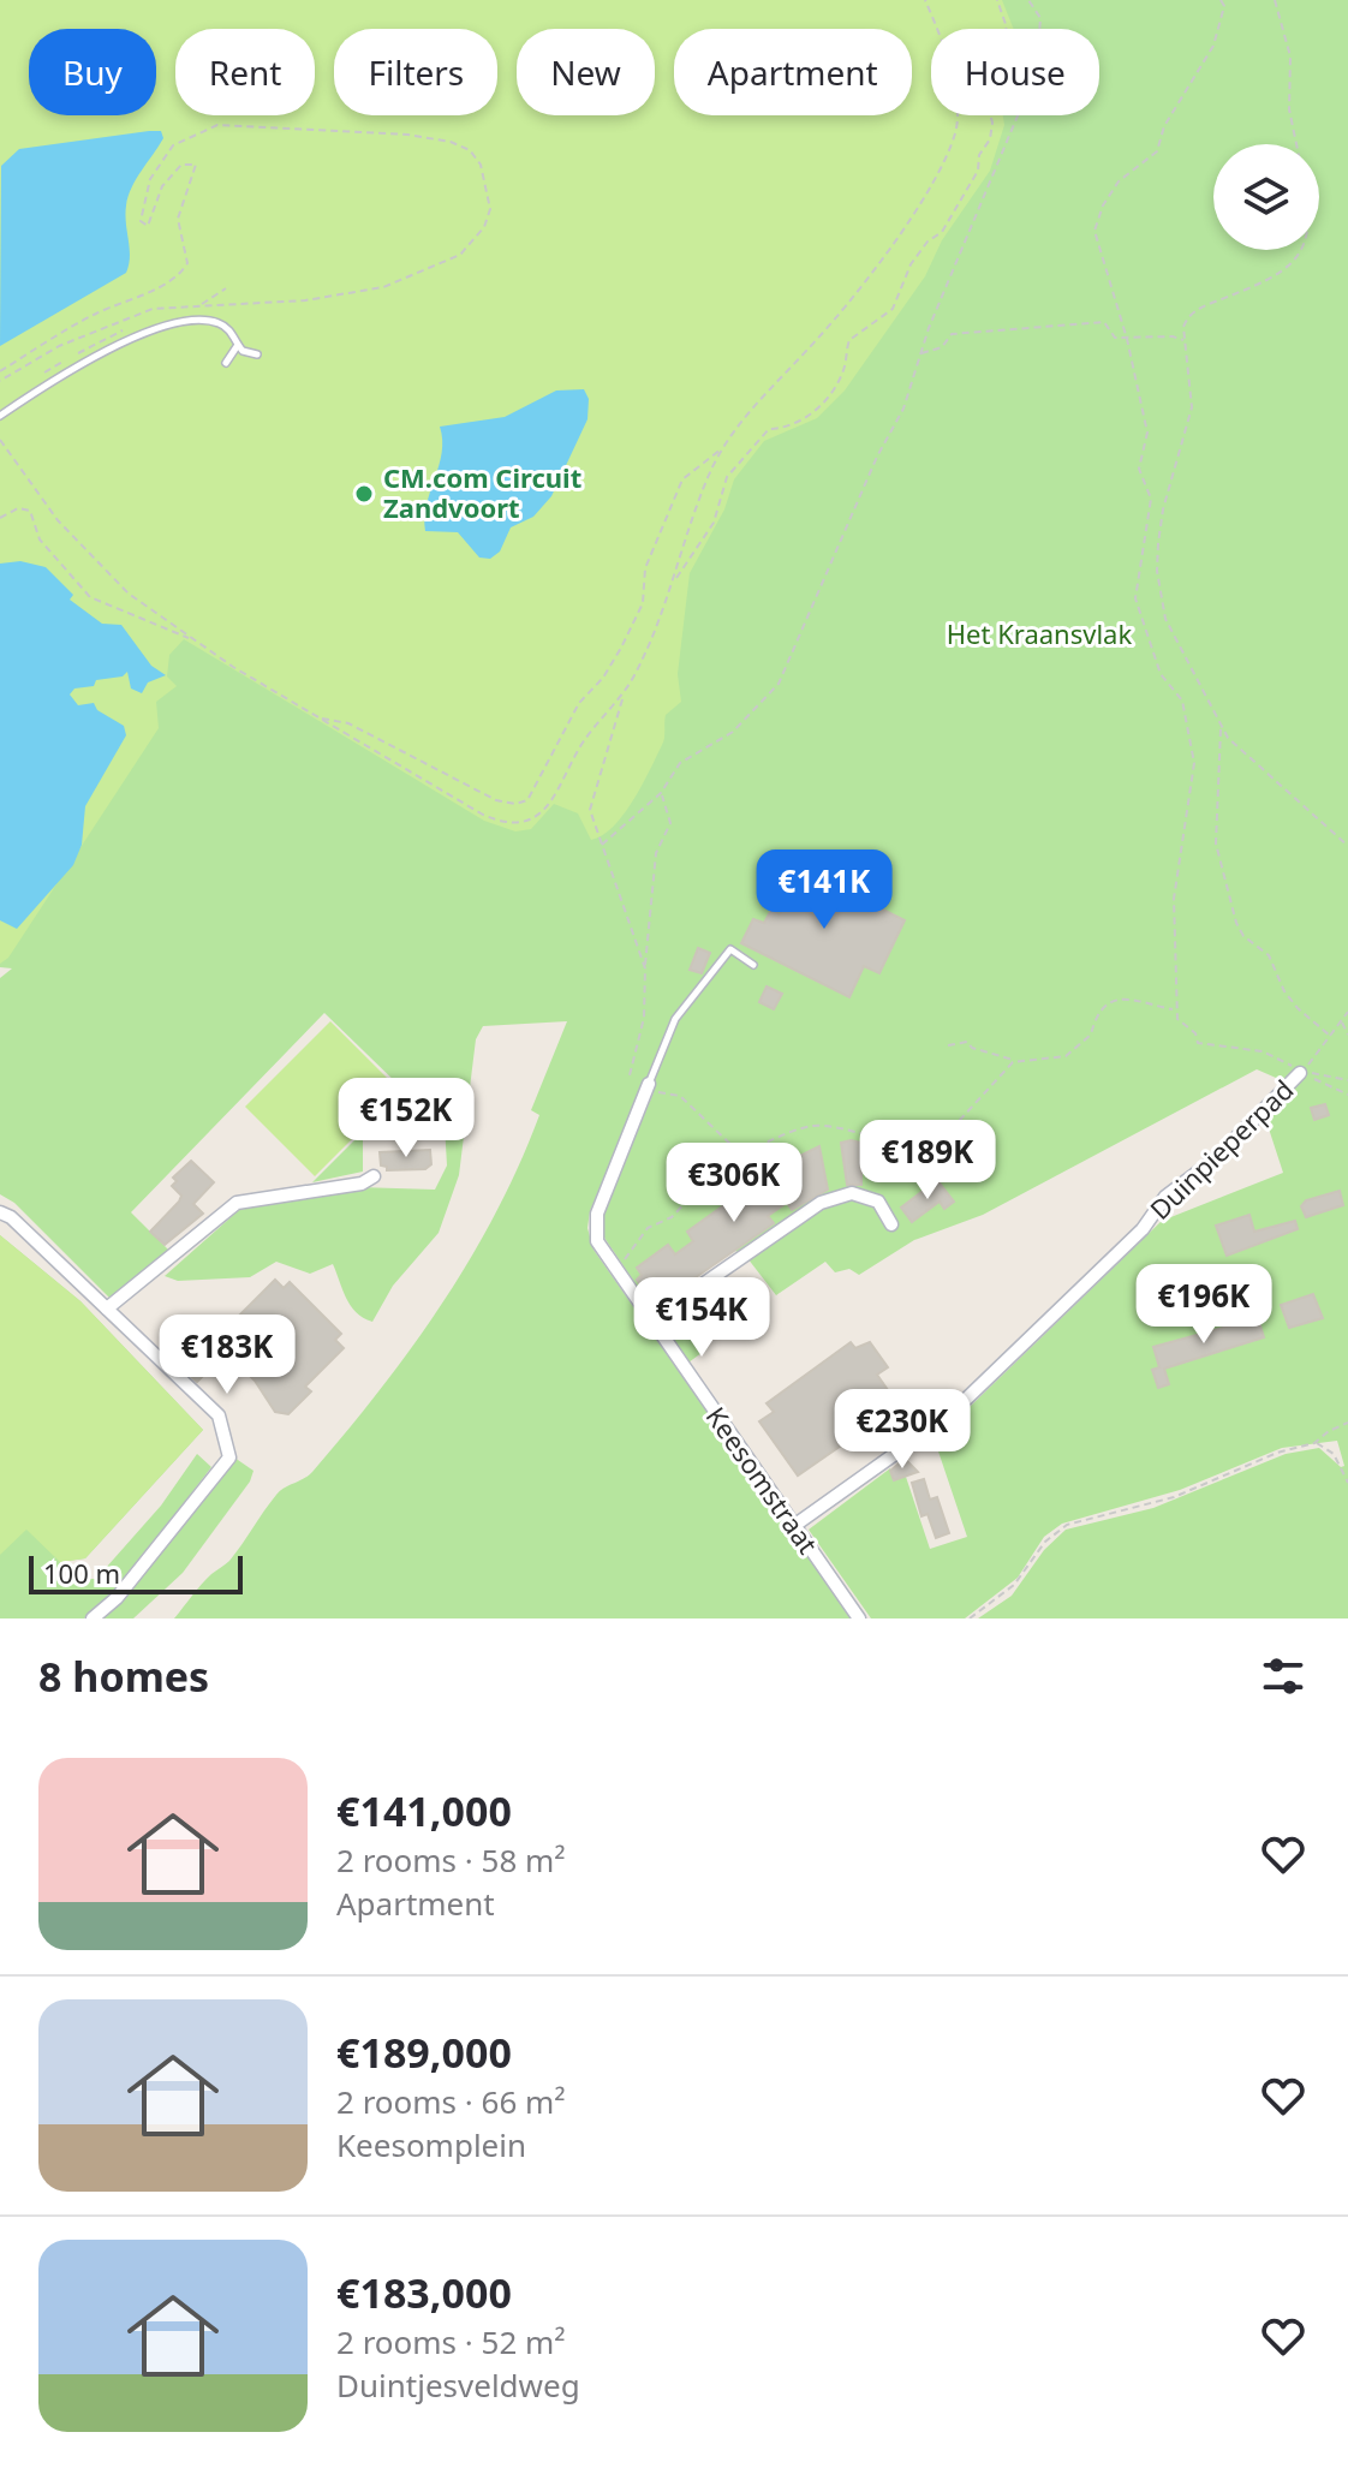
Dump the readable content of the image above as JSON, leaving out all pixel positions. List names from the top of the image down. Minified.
{"streets":{"street":["Duinpieperpad","Keesomstraat"]},"crossings":[["Duinpieperpad","Keesomstraat"]],"parks":["Het Kraansvlak"],"places":["CM.com Circuit Zandvoort"],"scale_bar":"100 m","page":{"chip":["Buy","Rent","Filters","New","Apartment","House"],"price":["€141K","€152K","€189K","€306K","€196K","€154K","€183K","€230K"],"scale":"100 m","heading":"8 homes","list":[{"name":"€141,000","note":"2 rooms · 58 m² · Apartment"},{"name":"€189,000","note":"2 rooms · 66 m² · Keesomplein"},{"name":"€183,000","note":"2 rooms · 52 m² · Duintjesveldweg"}]}}
